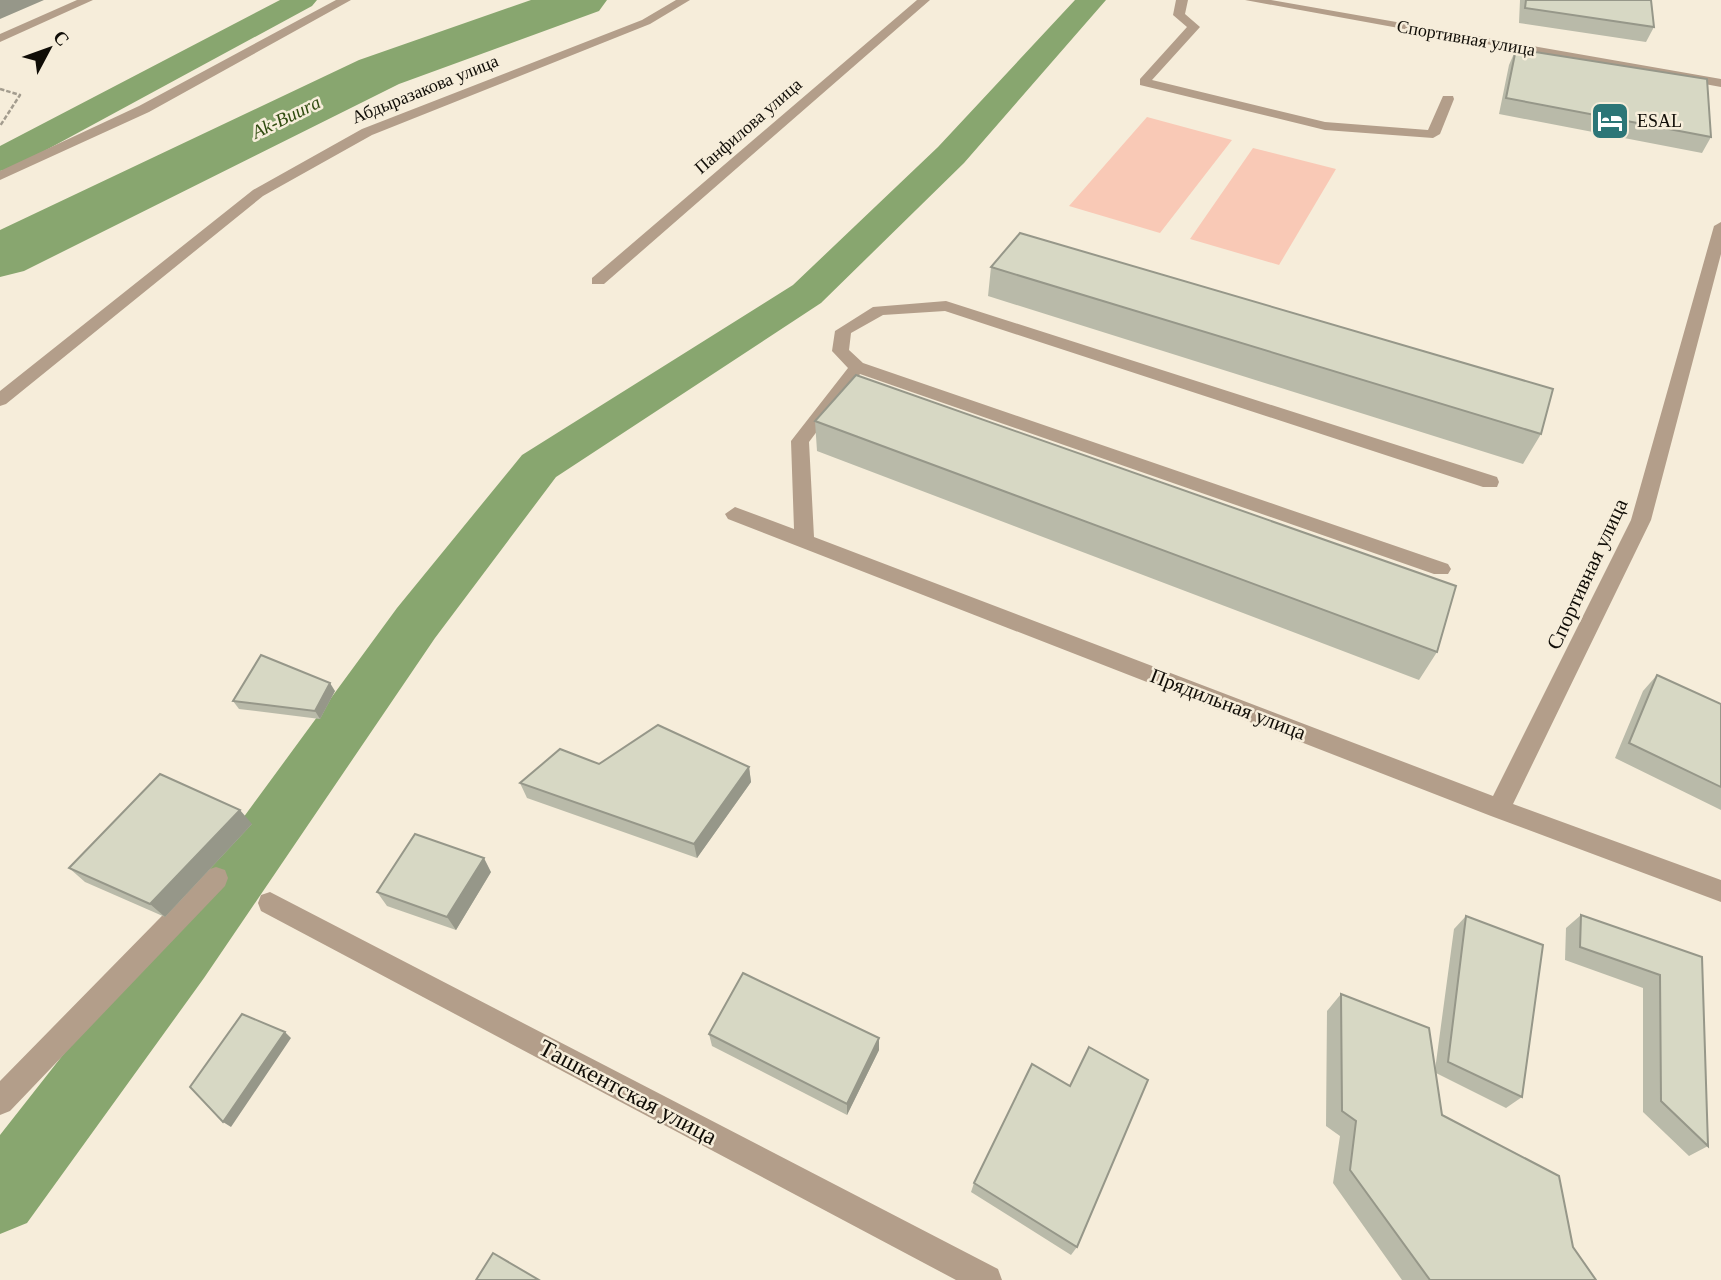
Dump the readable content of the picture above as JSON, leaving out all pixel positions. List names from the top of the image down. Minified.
{"streets":{"street":["Спортивная улица","Абдыразакова улица","Панфилова улица","Прядильная улица","Ташкентская улица"]},"crossings":[["Спортивная улица","Прядильная улица"]],"water":["Ak-Buura"],"places":{"hotel":["ESAL"]},"north":"top right"}
